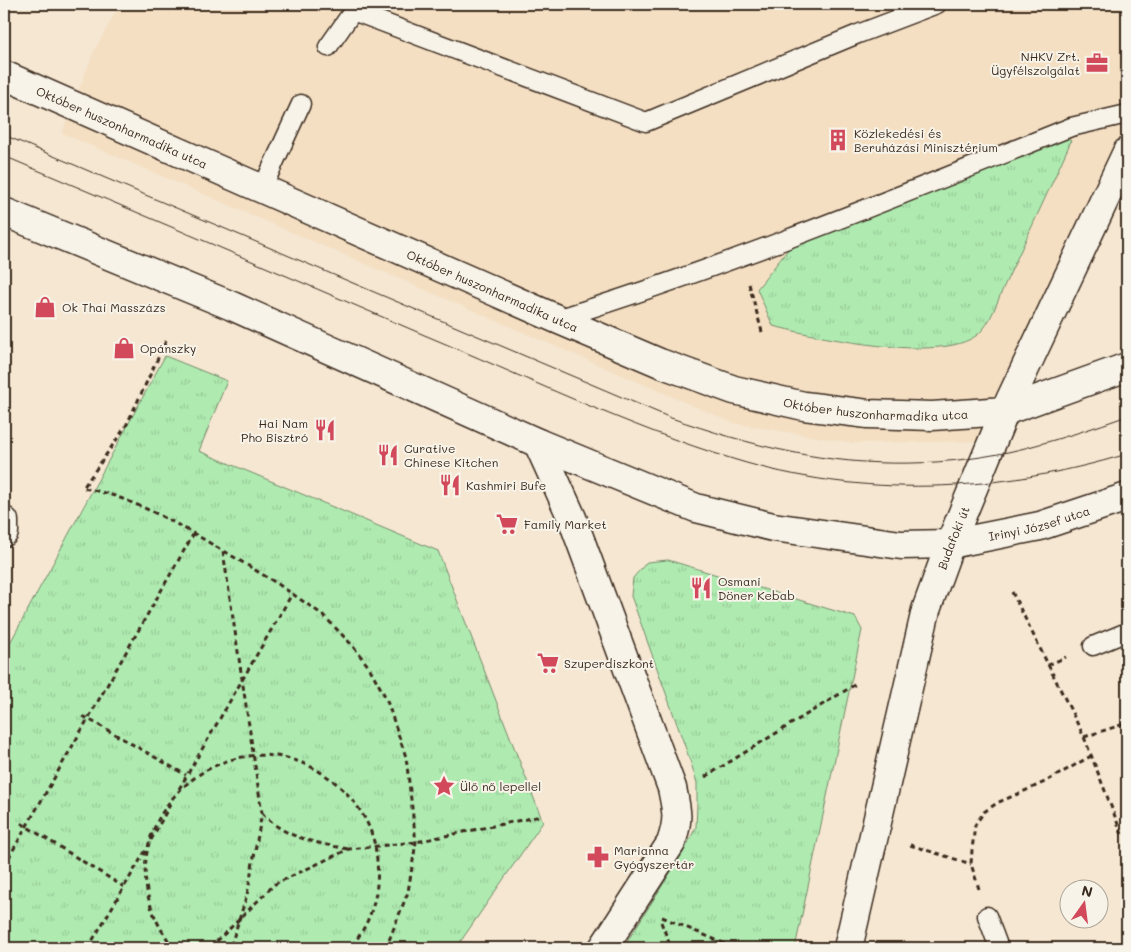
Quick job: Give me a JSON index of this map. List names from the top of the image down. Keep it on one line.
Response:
{"streets":{"main road":["Október huszonharmadika utca","Irinyi József utca","Budafoki út"]},"crossings":[["Október huszonharmadika utca","Budafoki út"],["Irinyi József utca","Budafoki út"]],"places":{"office":["NHKV Zrt. Ügyfélszolgálat"],"building":["Közlekedési és Beruházási Minisztérium"],"shop":["Ok Thai Masszázs","Opánszky"],"restaurant":["Hai Nam Pho Bisztró","Curative Chinese Kitchen","Kashmiri Bufe","Osmani Döner Kebab"],"supermarket":["Family Market","Szuperdiszkont"],"place":["Ülő nő lepellel"],"pharmacy":["Marianna Gyógyszertár"]},"north":"top"}
